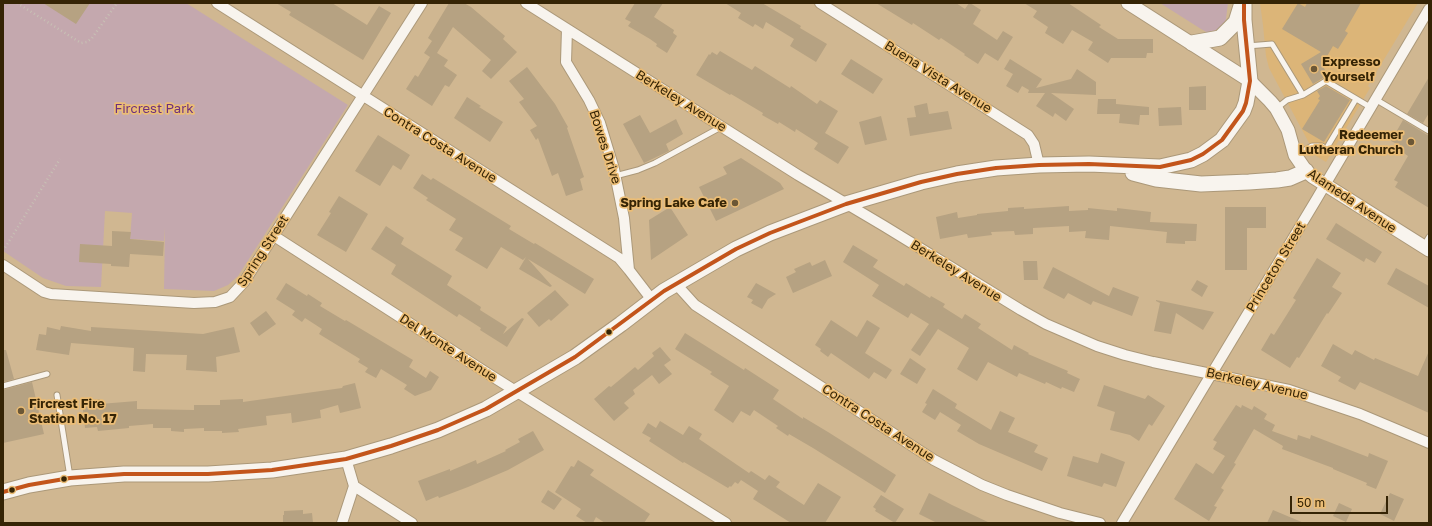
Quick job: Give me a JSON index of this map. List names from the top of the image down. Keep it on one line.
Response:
{"streets":{"street":["Buena Vista Avenue","Berkeley Avenue","Contra Costa Avenue","Bowes Drive","Alameda Avenue","Spring Street","Princeton Street","Del Monte Avenue"]},"crossings":[["Berkeley Avenue","Bowes Drive"],["Berkeley Avenue","Princeton Street"],["Contra Costa Avenue","Bowes Drive"],["Contra Costa Avenue","Spring Street"],["Alameda Avenue","Princeton Street"],["Spring Street","Del Monte Avenue"]],"parks":["Fircrest Park"],"places":["Expresso Yourself","Redeemer Lutheran Church","Spring Lake Cafe","Fircrest Fire Station No. 17"],"scale_bar":"50 m"}
